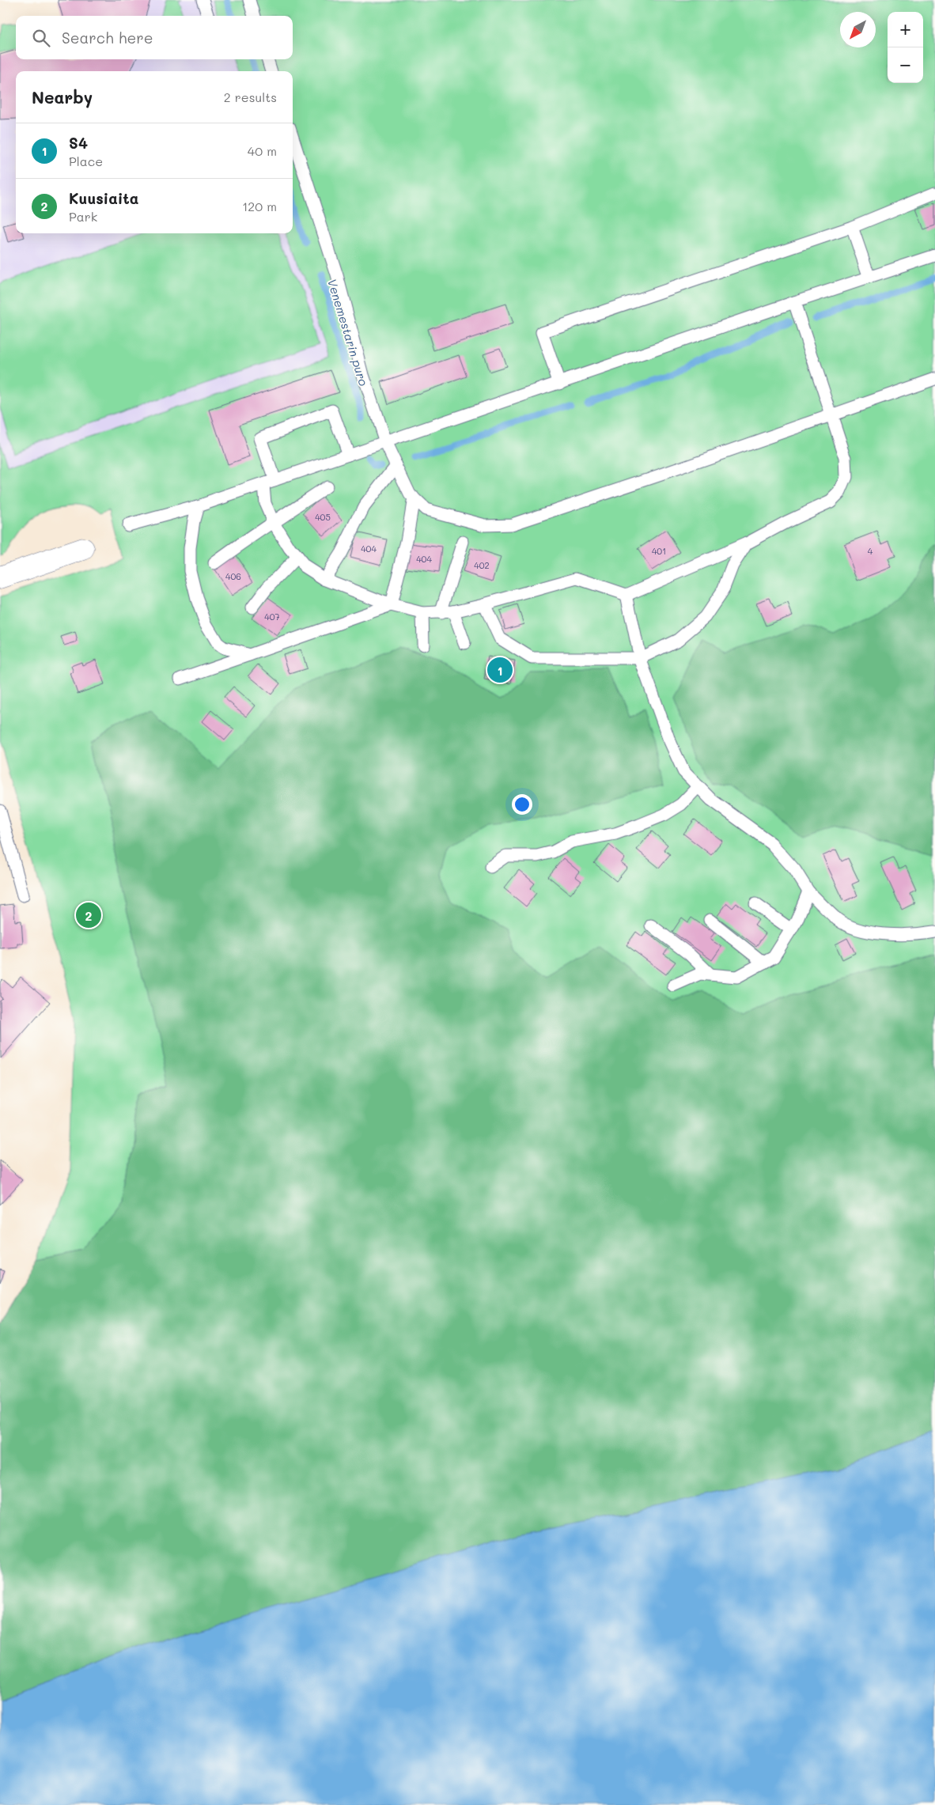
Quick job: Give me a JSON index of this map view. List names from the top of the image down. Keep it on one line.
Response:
{"water":["Venemestarin puro"],"house_numbers":["405","404","401","4","404","402","406","407"],"north":"bottom left","page":{"map_buttons":["+","−"],"search":"Search here","heading":["Nearby","2 results"],"list":[{"mark":"1","name":"S4","note":"Place","value":"40 m"},{"mark":"2","name":"Kuusiaita","note":"Park","value":"120 m"}],"pins":["1","2"]}}
